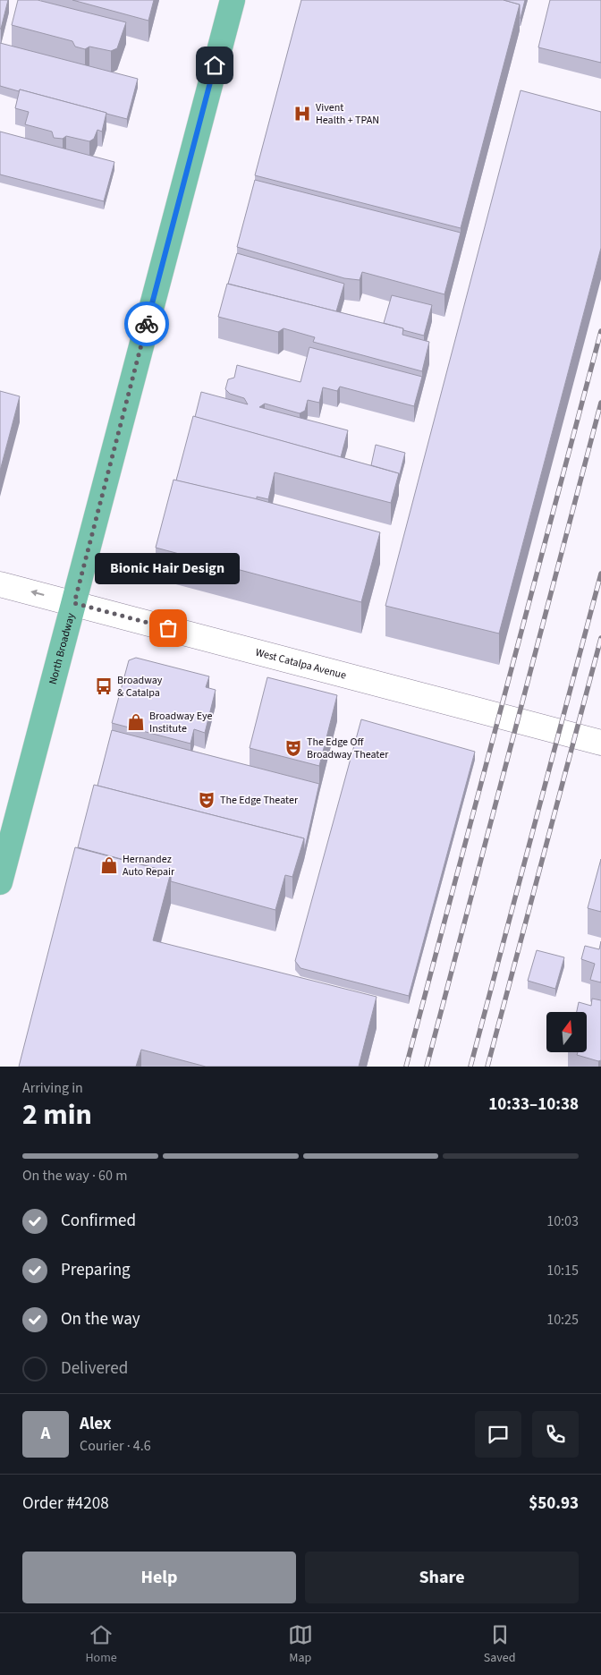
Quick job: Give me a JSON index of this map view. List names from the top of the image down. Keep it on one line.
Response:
{"streets":{"main road":["North Broadway"],"street":["West Catalpa Avenue"]},"crossings":[["North Broadway","West Catalpa Avenue"]],"places":{"hospital":["Vivent Health + TPAN"],"other":["Bionic Hair Design"],"bus stop":["Broadway & Catalpa"],"shop":["Broadway Eye Institute","Hernandez Auto Repair"],"theatre":["The Edge Off Broadway Theater","The Edge Theater"]},"north":"top","page":{"bubble":"Bionic Hair Design","heading":["2 min","Arriving in","10:33–10:38"],"panel":["Alex","Courier · 4.6","Order #4208","$50.93"],"bar":"On the way · 60 m","list":[["Confirmed","10:03"],["Preparing","10:15"],["On the way","10:25"],"Delivered"],"round":"A","buttons":["Help","Share"],"tabs":["Home","Map","Saved"]}}
